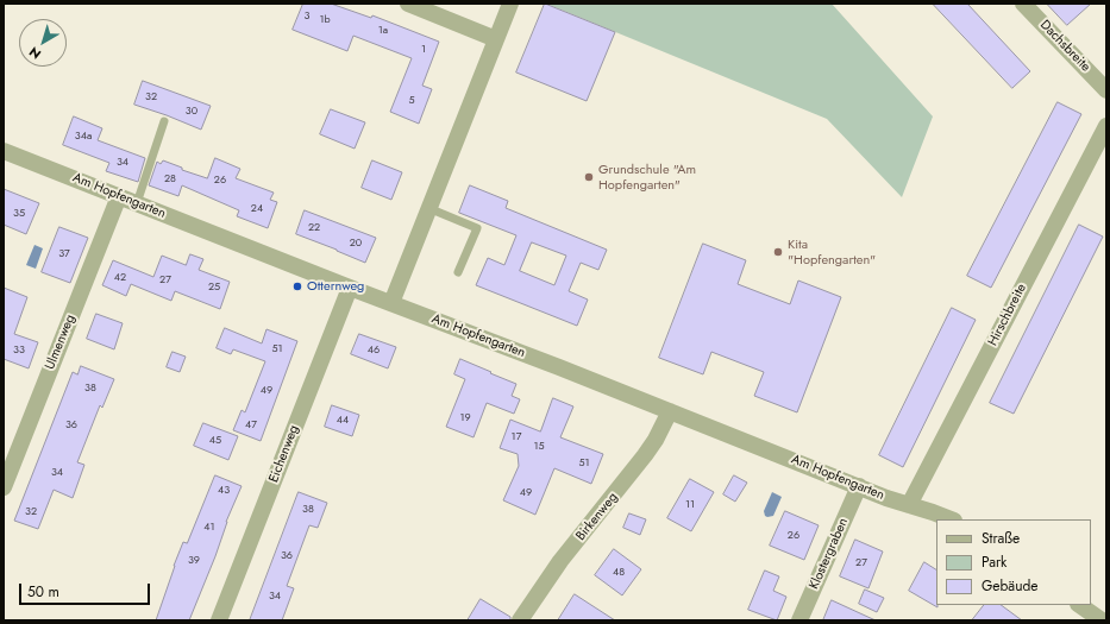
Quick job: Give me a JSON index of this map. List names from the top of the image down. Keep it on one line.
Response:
{"streets":{"street":["Dachsbreite","Am Hopfengarten","Hirschbreite","Ulmenweg","Eichenweg","Birkenweg","Klostergraben"]},"crossings":[["Am Hopfengarten","Hirschbreite"],["Am Hopfengarten","Ulmenweg"],["Am Hopfengarten","Eichenweg"],["Am Hopfengarten","Birkenweg"],["Am Hopfengarten","Klostergraben"]],"places":["Grundschule \"Am Hopfengarten\"","Kita \"Hopfengarten\"","Otternweg"],"house_numbers":["3","1b","1a","1","32","5","30","34a","34","28","26","24","35","22","20","37","42","27","25","51","33","46","38","49","19","44","36","47","17","45","15","51","34","43","49","11","38","32","41","26","36","39","27","48","34"],"legend":["Straße","Park","Gebäude"],"scale_bar":"50 m","north":"bottom left"}
